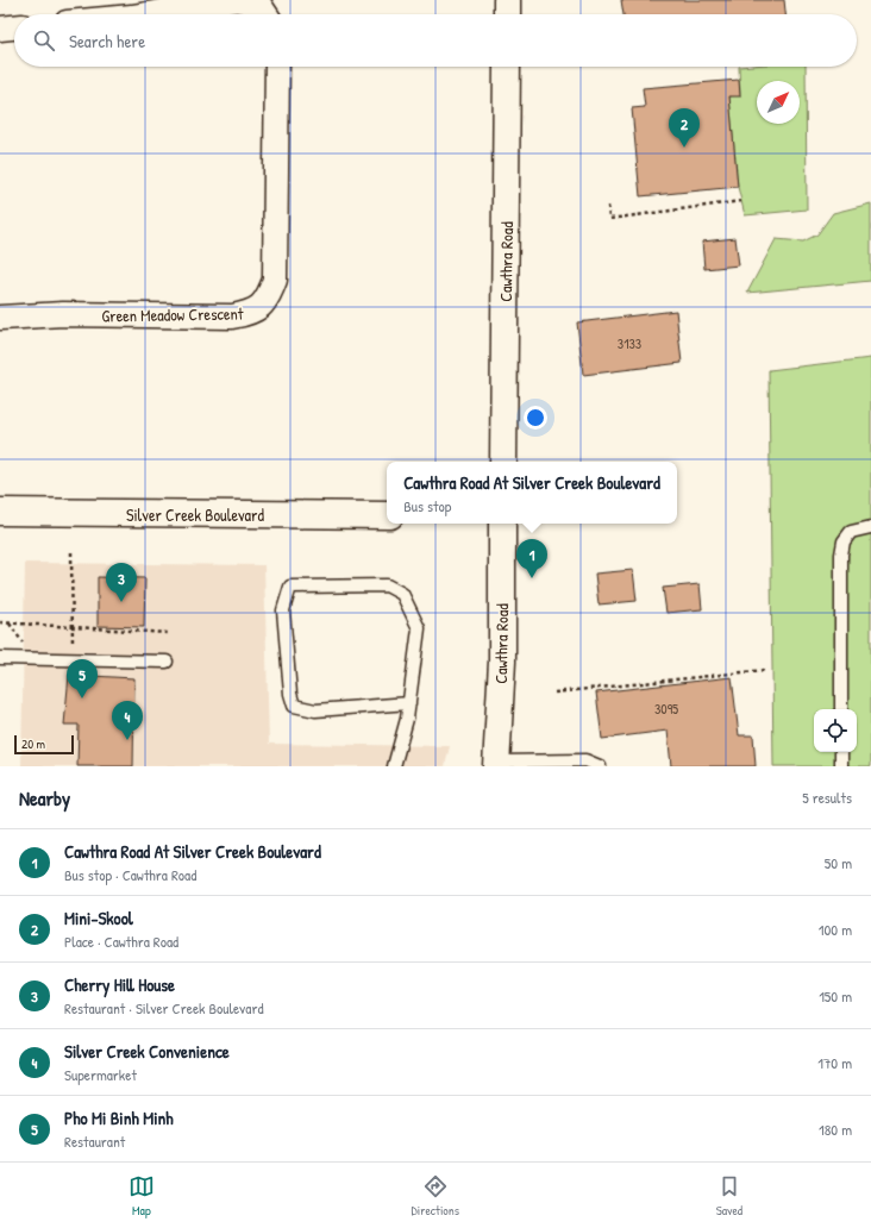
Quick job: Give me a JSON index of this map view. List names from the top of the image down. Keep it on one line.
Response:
{"streets":{"main road":["Cawthra Road","Silver Creek Boulevard"],"street":["Green Meadow Crescent"]},"house_numbers":["3133","3095"],"scale_bar":"20 m","north":"top right","page":{"search":"Search here","pins":["2","1","3","5","4"],"popup":["Cawthra Road At Silver Creek Boulevard","Bus stop"],"scale":"20 m","heading":["Nearby","5 results"],"list":[{"mark":"1","name":"Cawthra Road At Silver Creek Boulevard","note":"Bus stop · Cawthra Road","value":"50 m"},{"mark":"2","name":"Mini-Skool","note":"Place · Cawthra Road","value":"100 m"},{"mark":"3","name":"Cherry Hill House","note":"Restaurant · Silver Creek Boulevard","value":"150 m"},{"mark":"4","name":"Silver Creek Convenience","note":"Supermarket","value":"170 m"},{"mark":"5","name":"Pho Mi Binh Minh","note":"Restaurant","value":"180 m"}],"nav":["Map","Directions","Saved"]}}
